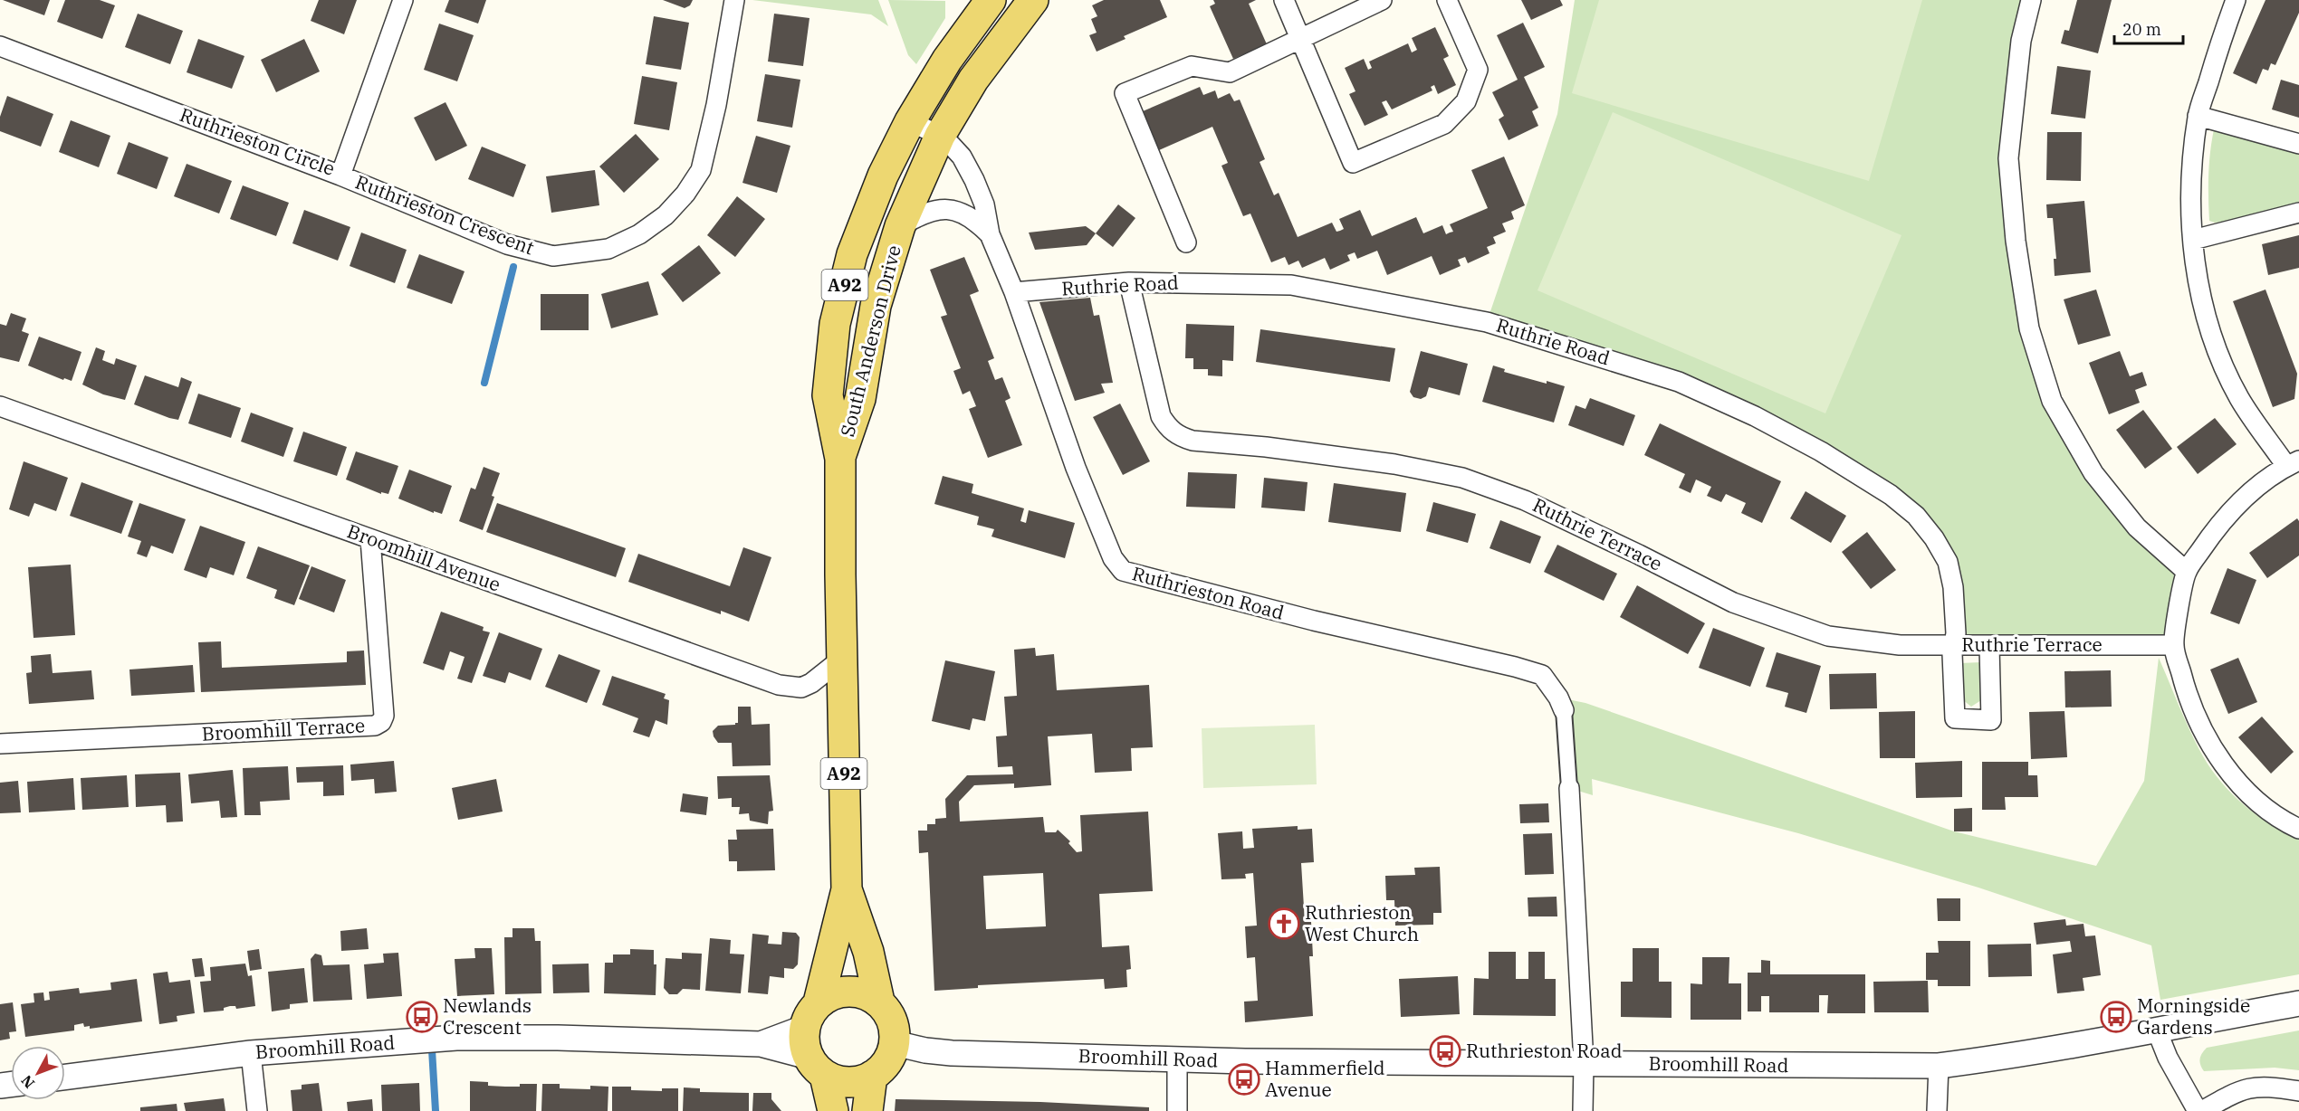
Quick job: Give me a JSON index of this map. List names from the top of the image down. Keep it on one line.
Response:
{"streets":{"main road":["A92","South Anderson Drive"],"street":["Ruthrieston Circle","Ruthrieston Crescent","Ruthrie Road","Ruthrie Terrace","Broomhill Avenue","Ruthrieston Road","Broomhill Terrace","Broomhill Road"]},"crossings":[["Ruthrieston Circle","Ruthrieston Crescent"],["A92","South Anderson Drive"],["A92","Broomhill Road"],["Ruthrie Road","Ruthrie Terrace"],["Ruthrie Road","Ruthrieston Road"],["South Anderson Drive","Broomhill Avenue"],["South Anderson Drive","Ruthrieston Road"],["Broomhill Avenue","Broomhill Terrace"]],"places":{"church":["Ruthrieston West Church"],"bus stop":["Newlands Crescent","Morningside Gardens","Ruthrieston Road","Hammerfield Avenue"]},"scale_bar":"20 m","north":"bottom left"}
